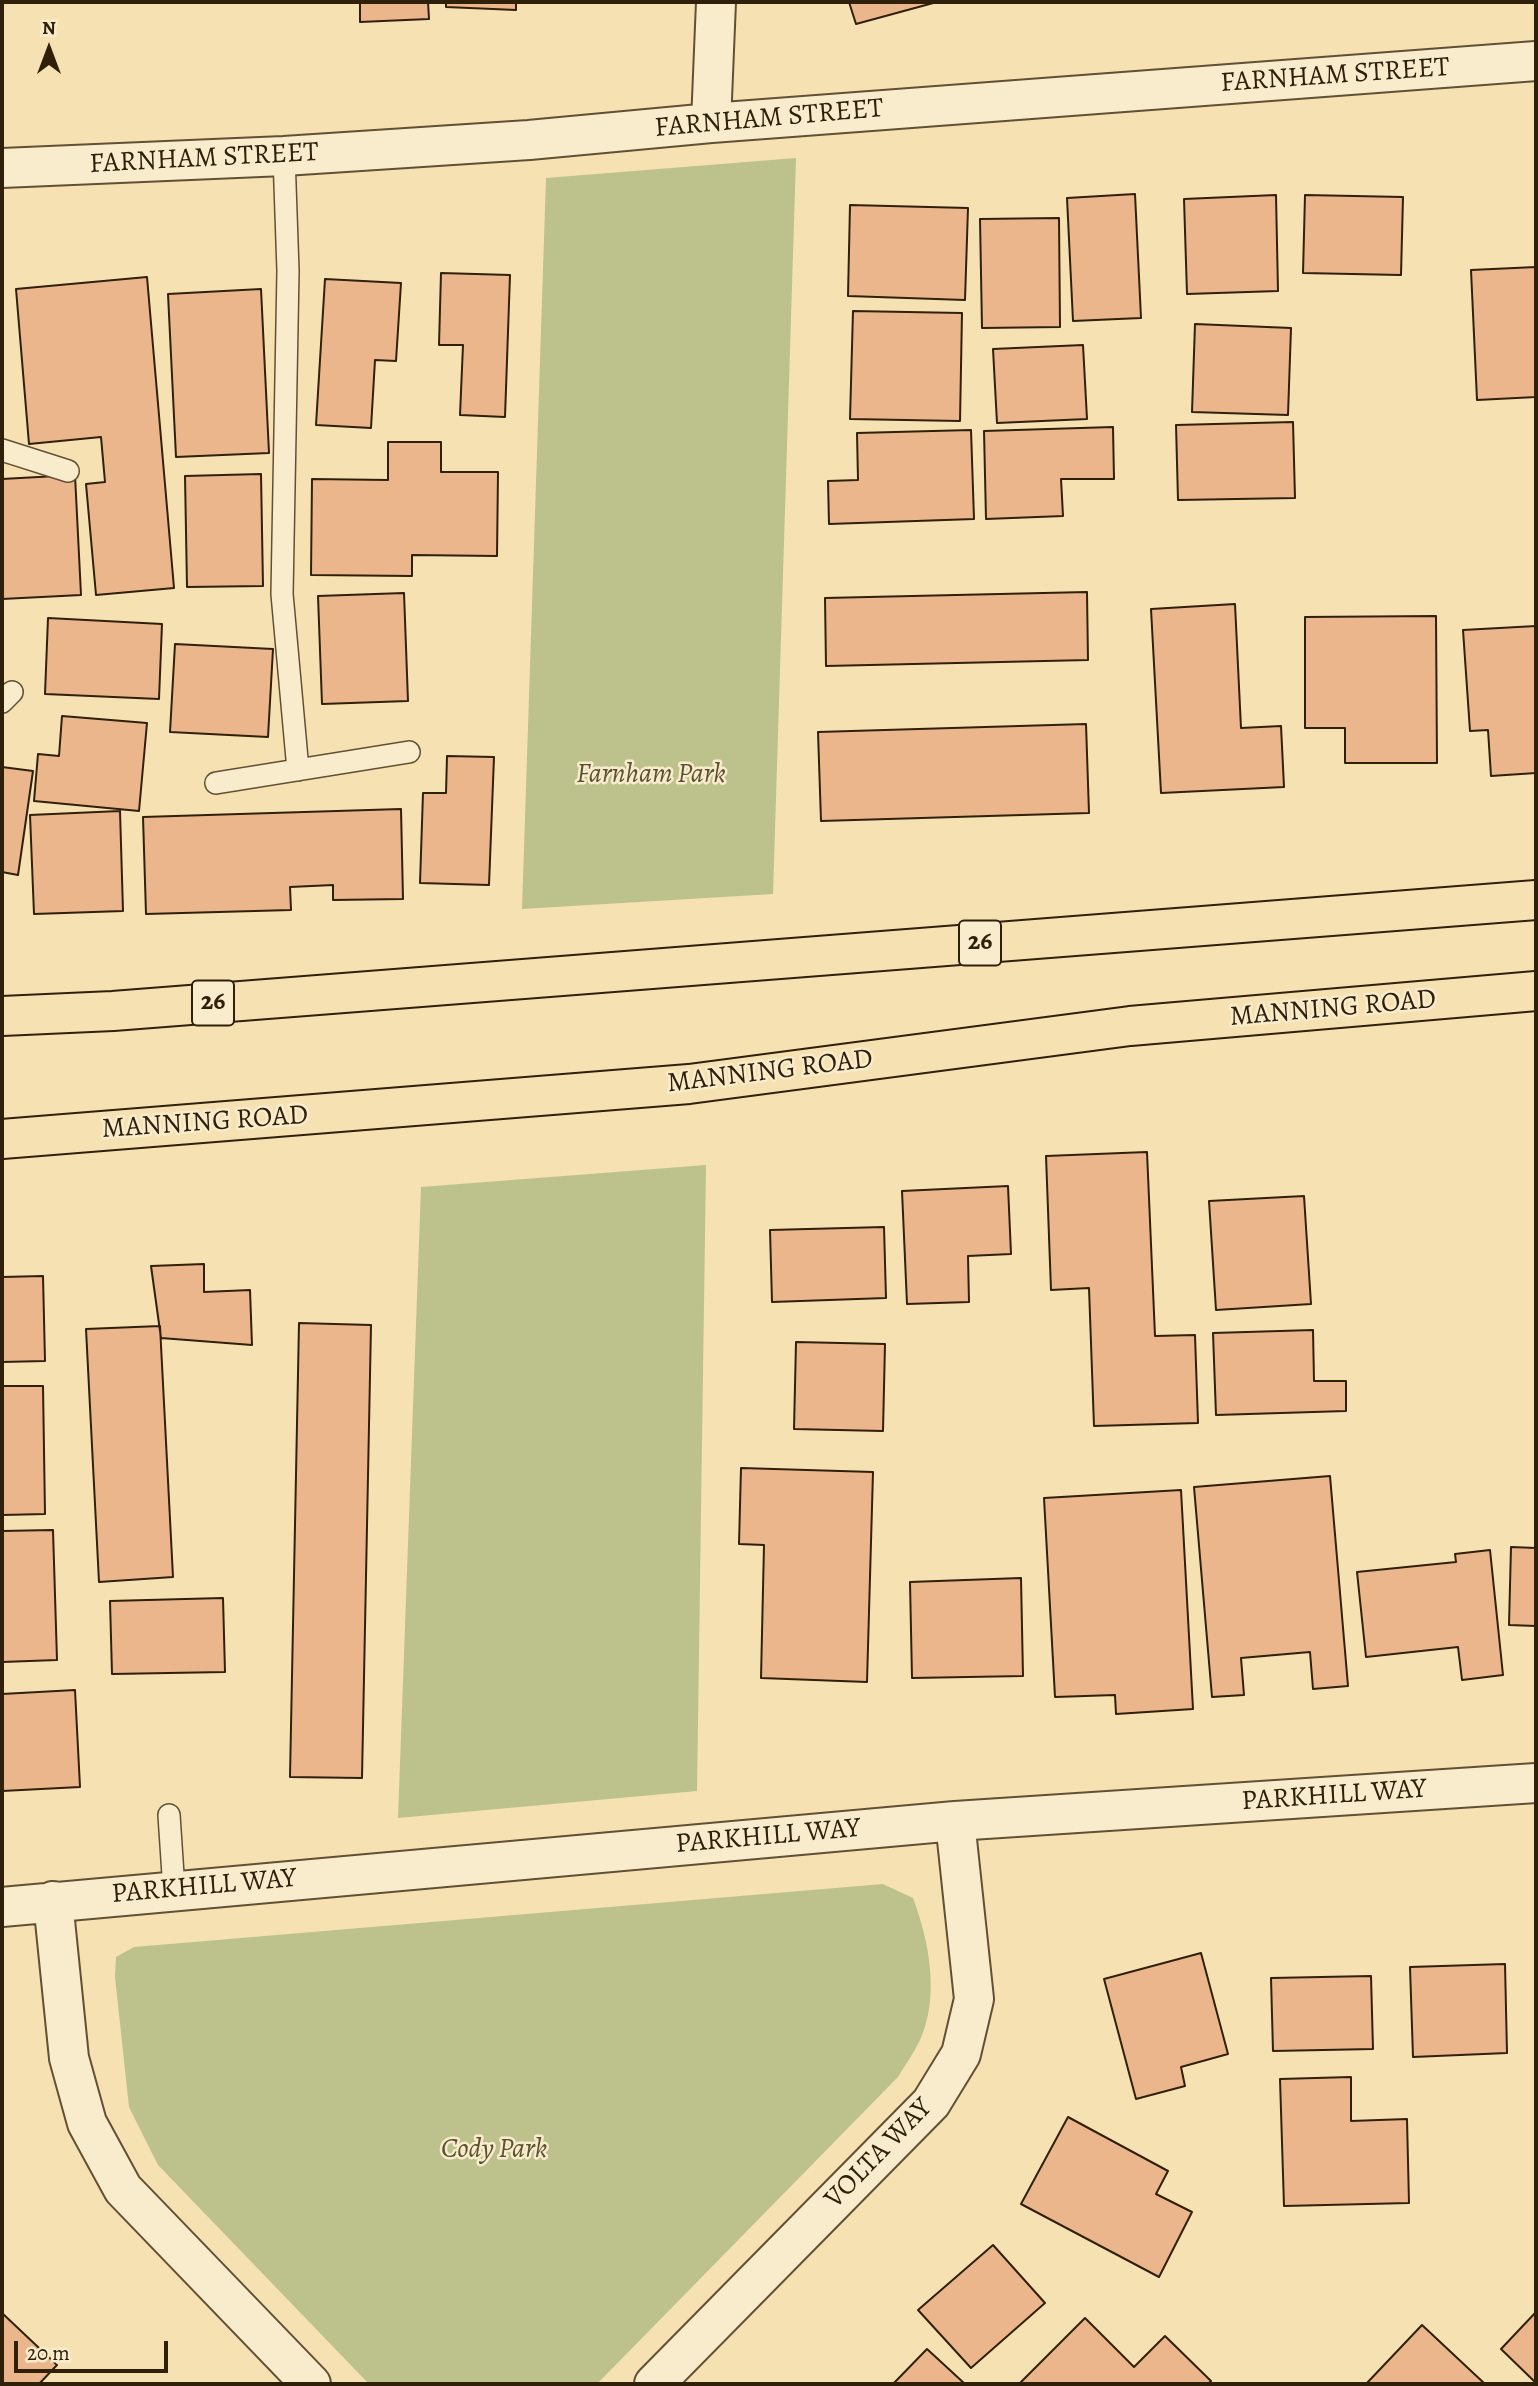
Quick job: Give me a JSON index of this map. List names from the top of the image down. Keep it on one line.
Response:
{"streets":{"main road":["26","MANNING ROAD"],"street":["FARNHAM STREET","PARKHILL WAY","VOLTA WAY"]},"crossings":[["PARKHILL WAY","VOLTA WAY"]],"parks":["Farnham Park","Cody Park"],"scale_bar":"20 m","north":"top"}
